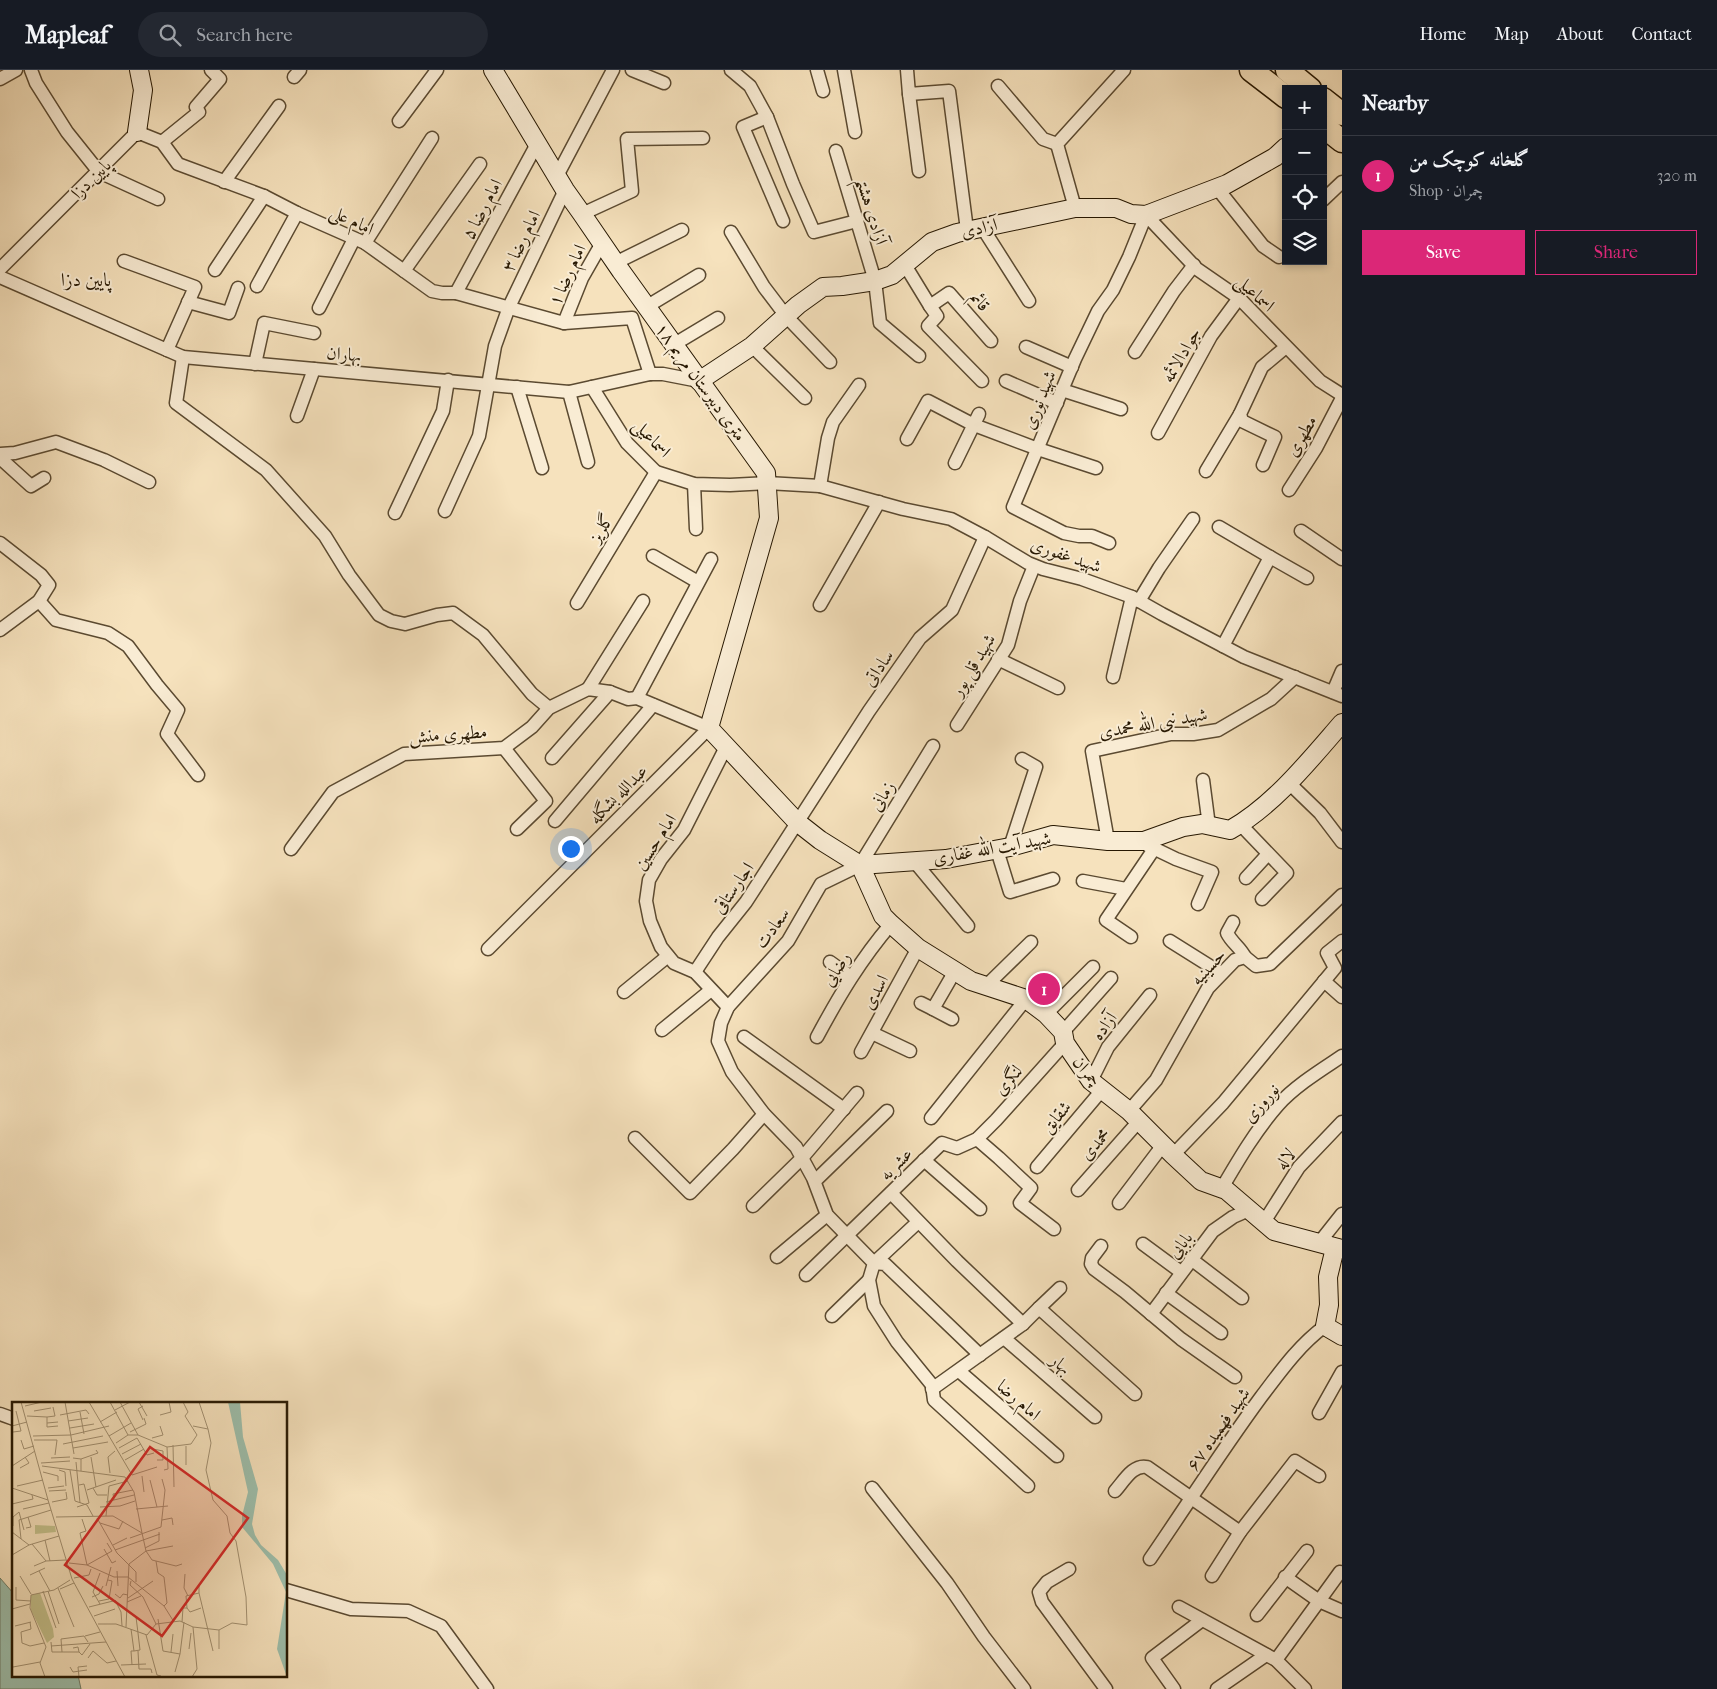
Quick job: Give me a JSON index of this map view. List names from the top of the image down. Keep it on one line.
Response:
{"streets":{"street":["پایین دزا","امام رضا ۵","آزادی هشتم","امام علی","آزادی","امام رضا ۳","امام رضا ۱","اسماعیلی","قائم","بهاران","جوادالائمه","۱۸ متری دبیرستان مریم","شهید نوری","مطهری","گلریز","شهید غفوری","شهید قلی پور","ساداتی","شهید نبی الله محمدی","مطهری منش","عبدالله بشگله","زمانی","امام حسین","شهید آیت الله غفاری","اجارستاقی","سعادت","حسینیه","رضایی","اسدی","آزاده","چمران","لنگری","نوروزی","شقایق","محمدی","لاله","عشریه","بابایی","بهار","امام رضا","شهید فهمیده ۶۷"]},"crossings":[["امام رضا ۵","امام علی"],["امام رضا ۵","۱۸ متری دبیرستان مریم"],["آزادی هشتم","آزادی"],["امام علی","امام رضا ۳"],["امام علی","امام رضا ۱"],["امام علی","بهاران"],["آزادی","اسماعیلی"],["آزادی","بهاران"],["آزادی","۱۸ متری دبیرستان مریم"],["آزادی","شهید نوری"],["امام رضا ۳","بهاران"],["امام رضا ۳","۱۸ متری دبیرستان مریم"],["امام رضا ۱","۱۸ متری دبیرستان مریم"],["اسماعیلی","بهاران"],["اسماعیلی","جوادالائمه"],["اسماعیلی","۱۸ متری دبیرستان مریم"],["اسماعیلی","شهید نوری"],["اسماعیلی","مطهری"],["اسماعیلی","گلریز"],["اسماعیلی","شهید غفوری"],["بهاران","۱۸ متری دبیرستان مریم"],["۱۸ متری دبیرستان مریم","شهید غفوری"],["۱۸ متری دبیرستان مریم","عبدالله بشگله"],["شهید غفوری","شهید قلی پور"],["شهید غفوری","ساداتی"],["شهید غفوری","شهید نبی الله محمدی"],["ساداتی","اجارستاقی"],["شهید نبی الله محمدی","شهید آیت الله غفاری"],["زمانی","شهید آیت الله غفاری"],["زمانی","سعادت"],["زمانی","چمران"],["امام حسین","اجارستاقی"],["شهید آیت الله غفاری","سعادت"],["شهید آیت الله غفاری","چمران"],["سعادت","چمران"],["حسینیه","چمران"],["حسینیه","محمدی"],["رضایی","چمران"],["اسدی","چمران"],["آزاده","چمران"],["آزاده","شقایق"],["چمران","لنگری"],["چمران","نوروزی"],["چمران","شقایق"],["چمران","محمدی"],["چمران","لاله"],["چمران","بابایی"],["لنگری","عشریه"]],"districts":["پایین دزا"],"page":{"header":"Mapleaf","search":"Search here","nav":["Home","Map","About","Contact"],"heading":"Nearby","map_buttons":["+","−"],"list":[{"mark":"1","name":"گلخانه کوچک من","note":"Shop · چمران","value":"320 m"}],"buttons":["Save","Share"],"pins":"1"}}
